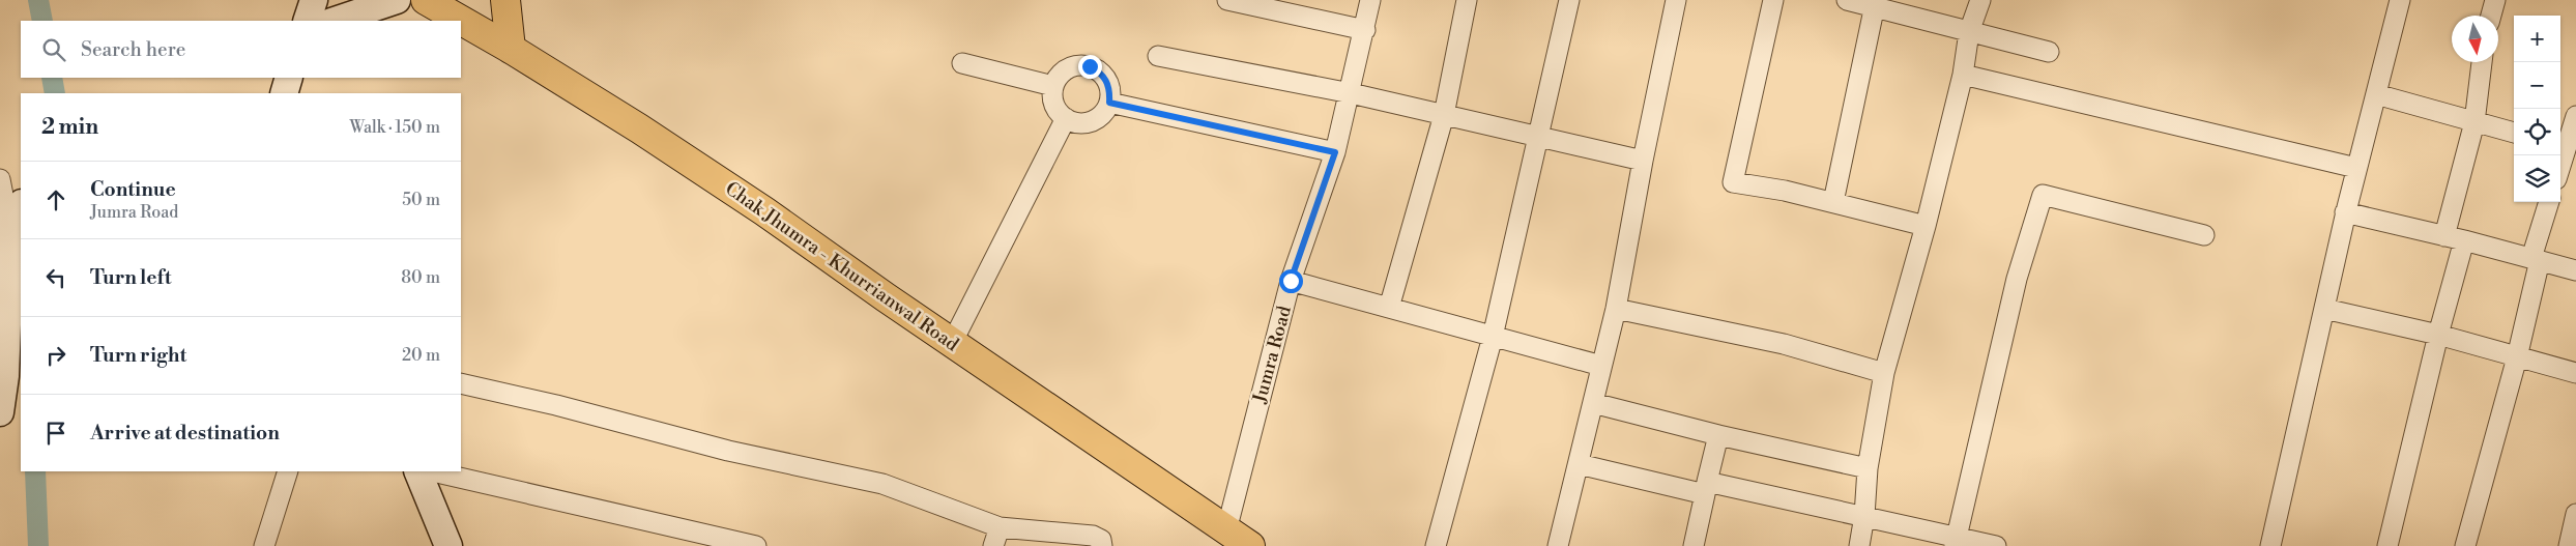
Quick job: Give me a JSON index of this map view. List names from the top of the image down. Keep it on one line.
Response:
{"streets":{"main road":["Chak Jhumra - Khurrianwal Road"],"street":["Jumra Road"]},"crossings":[["Chak Jhumra - Khurrianwal Road","Jumra Road"]],"north":"bottom","page":{"map_buttons":["+","−"],"search":"Search here","heading":["2 min","Walk · 150 m"],"list":[["Continue","Jumra Road","50 m"],["Turn left","80 m"],["Turn right","20 m"],"Arrive at destination"]}}
